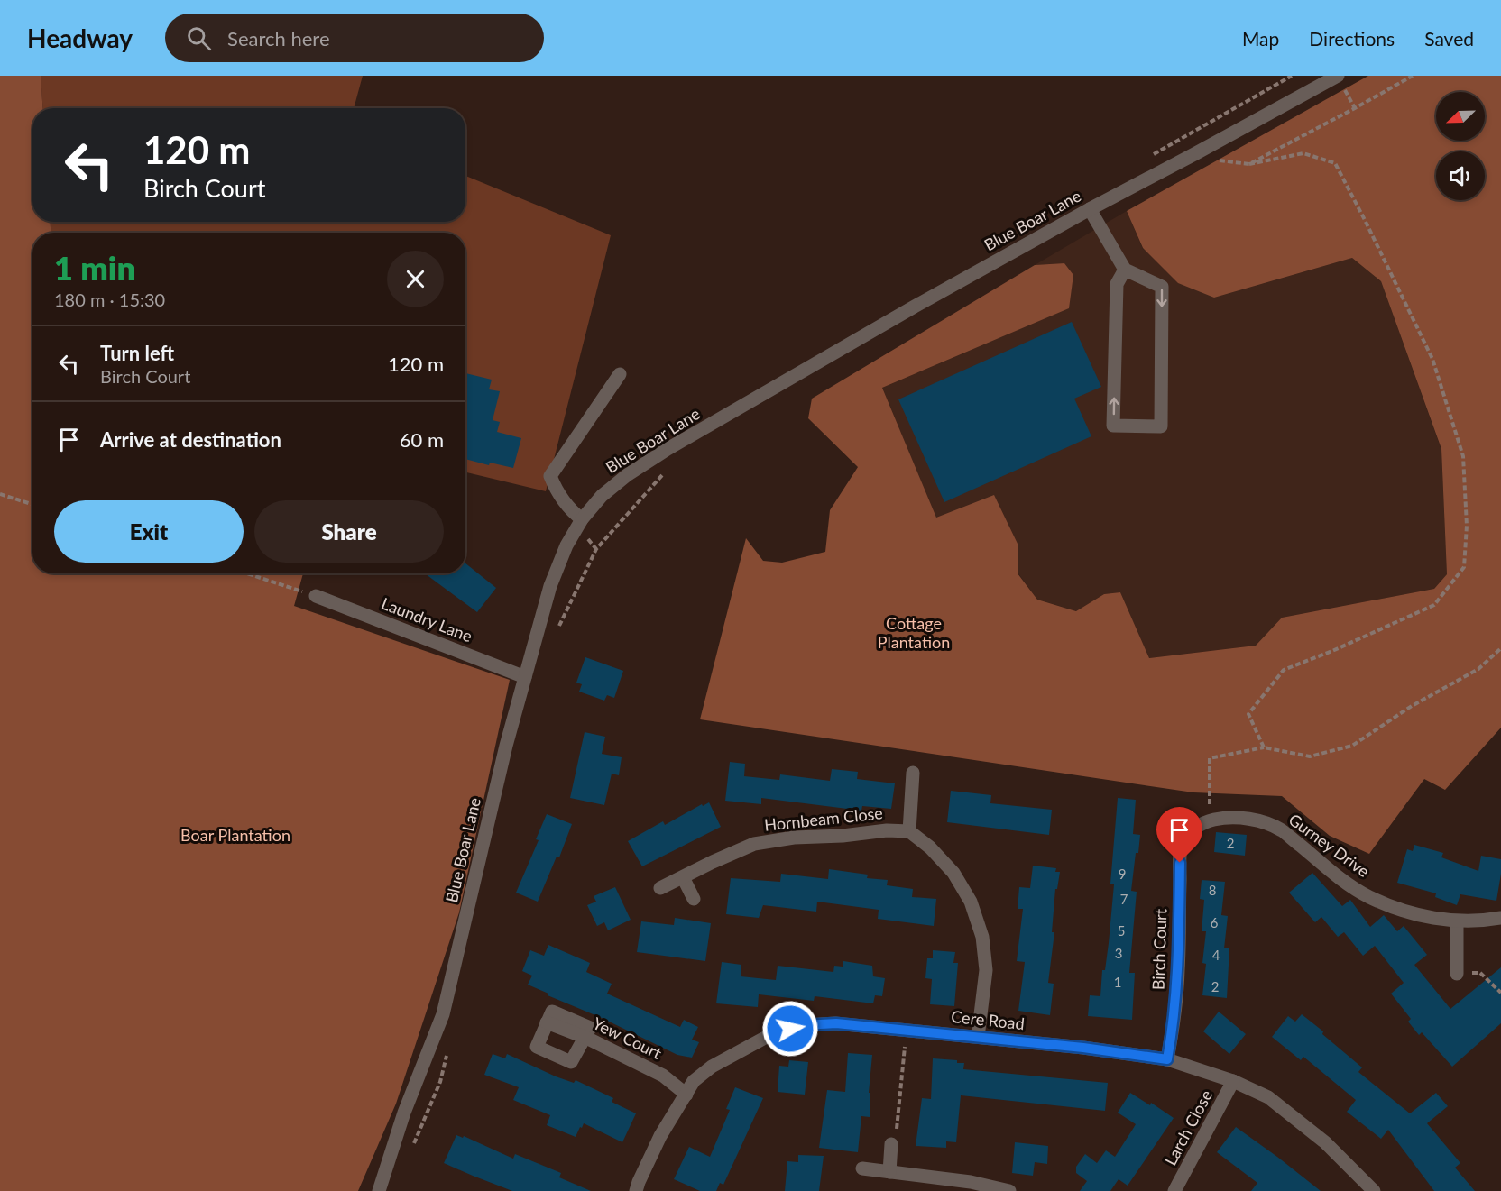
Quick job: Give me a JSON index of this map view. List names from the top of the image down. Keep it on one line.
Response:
{"streets":{"street":["Blue Boar Lane","Laundry Lane","Hornbeam Close","Gurney Drive","Birch Court","Cere Road","Yew Court","Larch Close"]},"crossings":[["Blue Boar Lane","Laundry Lane"],["Gurney Drive","Birch Court"],["Birch Court","Cere Road"],["Cere Road","Yew Court"],["Cere Road","Larch Close"]],"parks":["Cottage Plantation","Boar Plantation"],"house_numbers":["2","9","8","7","6","5","3","4","1","2"],"north":"bottom left","page":{"header":"Headway","search":"Search here","nav":["Map","Directions","Saved"],"turn":["120 m","Birch Court"],"heading":["1 min","180 m · 15:30"],"list":[{"name":"Turn left","note":"Birch Court","value":"120 m"},{"name":"Arrive at destination","value":"60 m"}],"buttons":["Exit","Share"]}}
